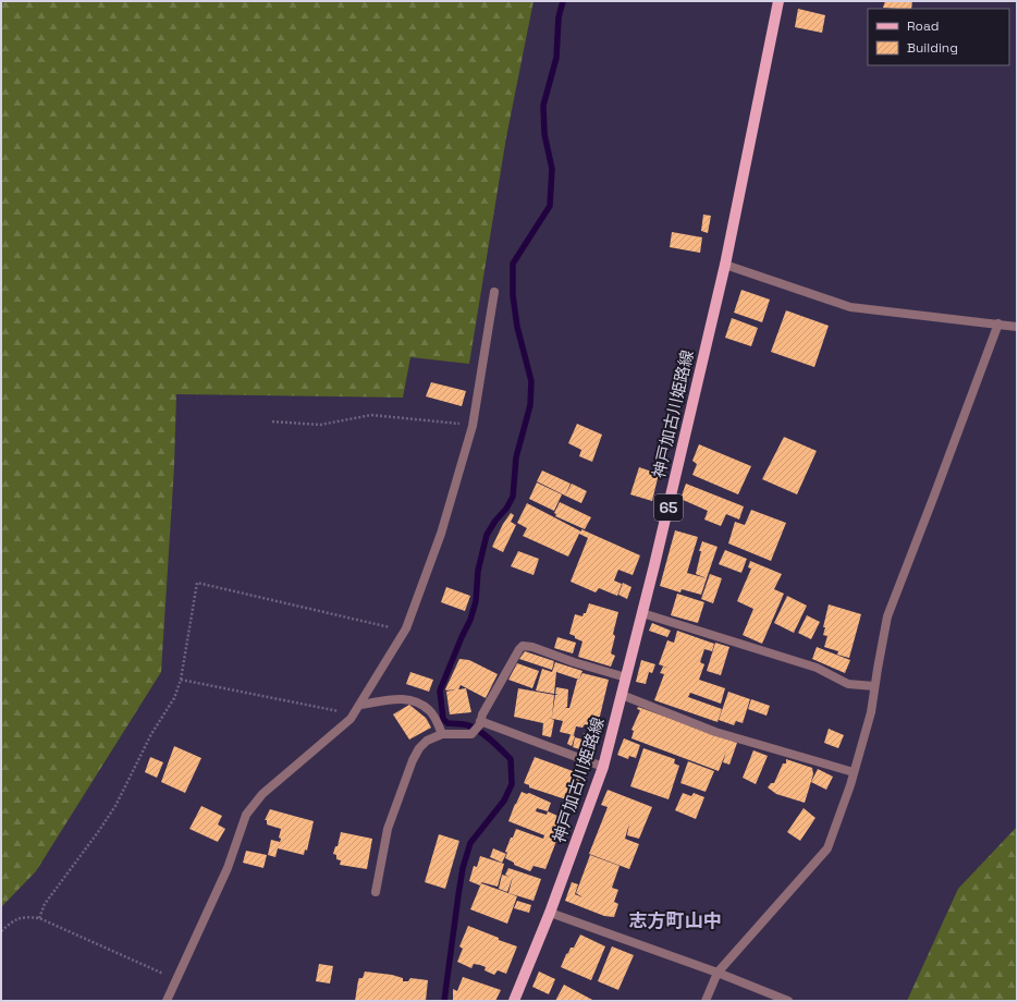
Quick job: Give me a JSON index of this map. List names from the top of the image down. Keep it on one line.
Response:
{"streets":{"main road":["神戸加古川姫路線","65"]},"districts":["志方町山中"],"legend":["Road","Building"]}
